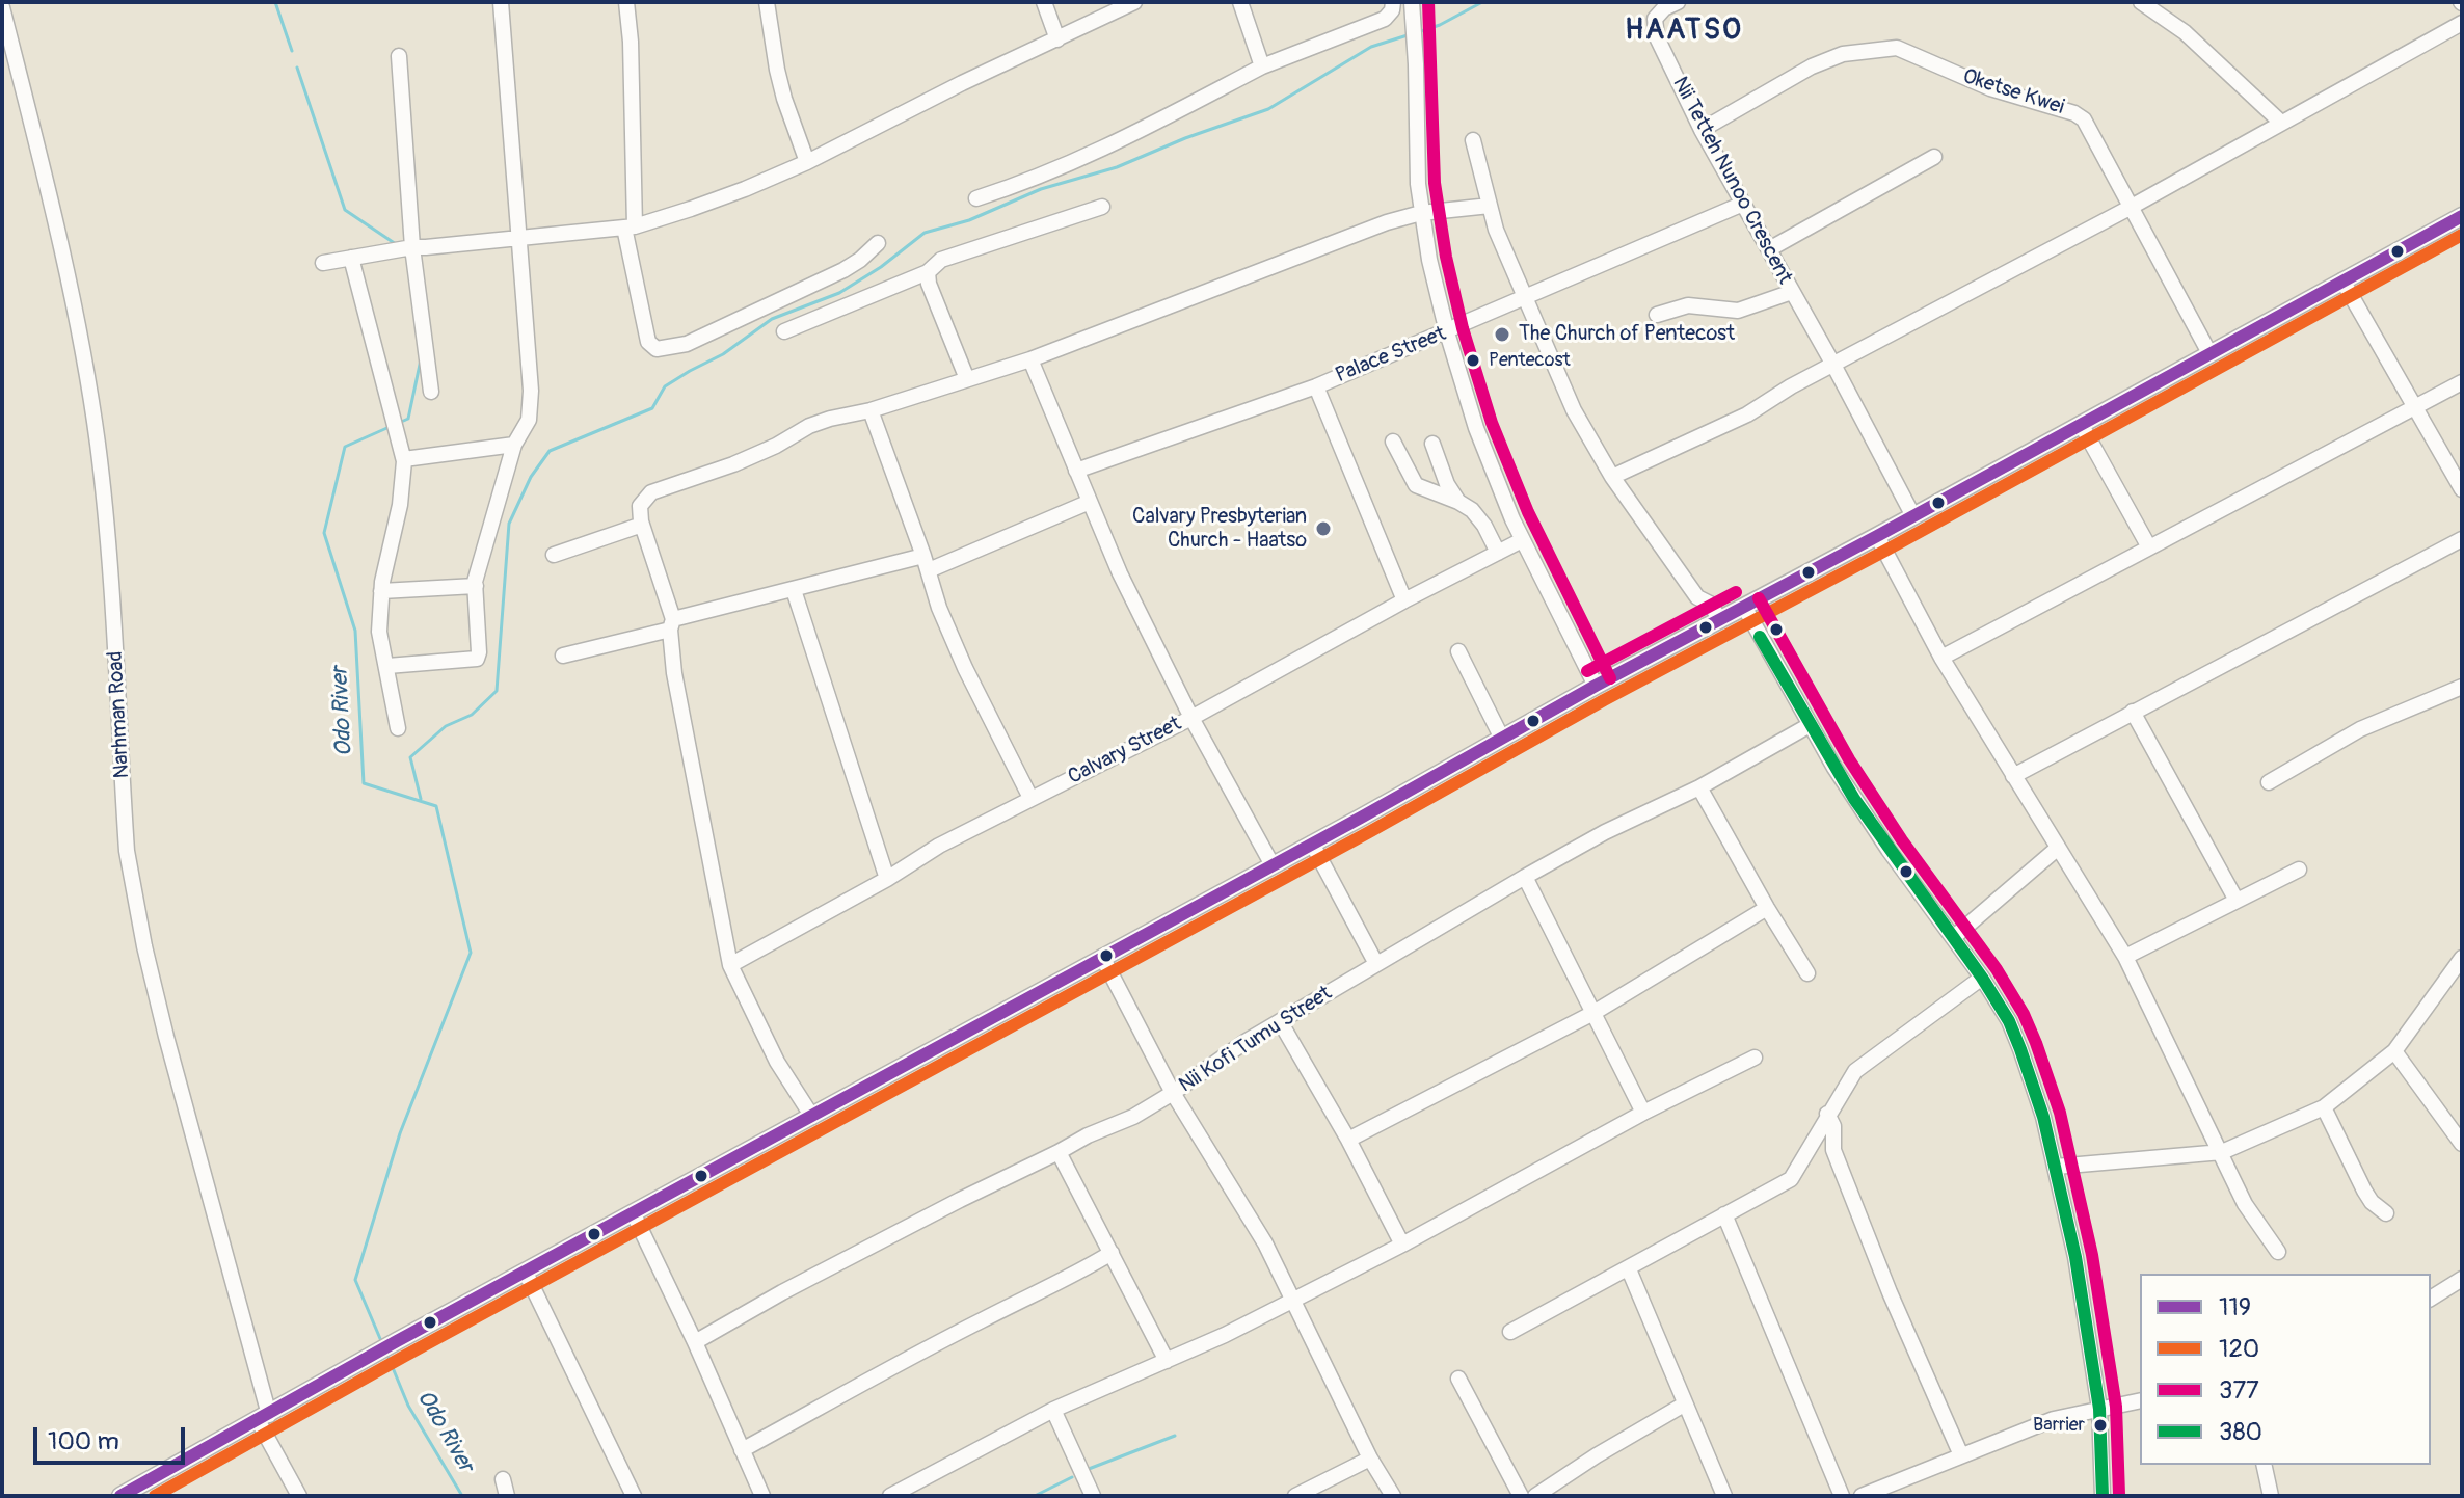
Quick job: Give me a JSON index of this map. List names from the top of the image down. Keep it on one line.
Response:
{"streets":{"street":["Oketse Kwei","Nii Tetteh Nunoo Crescent","Palace Street","Narhman Road","Calvary Street","Nii Kofi Tumu Street"]},"crossings":[["Oketse Kwei","Nii Tetteh Nunoo Crescent"],["Nii Tetteh Nunoo Crescent","Palace Street"]],"districts":["HAATSO"],"water":["Odo River"],"places":["The Church of Pentecost","Pentecost","Calvary Presbyterian Church - Haatso","Barrier"],"lines":["transit line 377","transit line 119","transit line 120","transit line 380"],"legend":["119","120","377","380"],"scale_bar":"100 m"}
